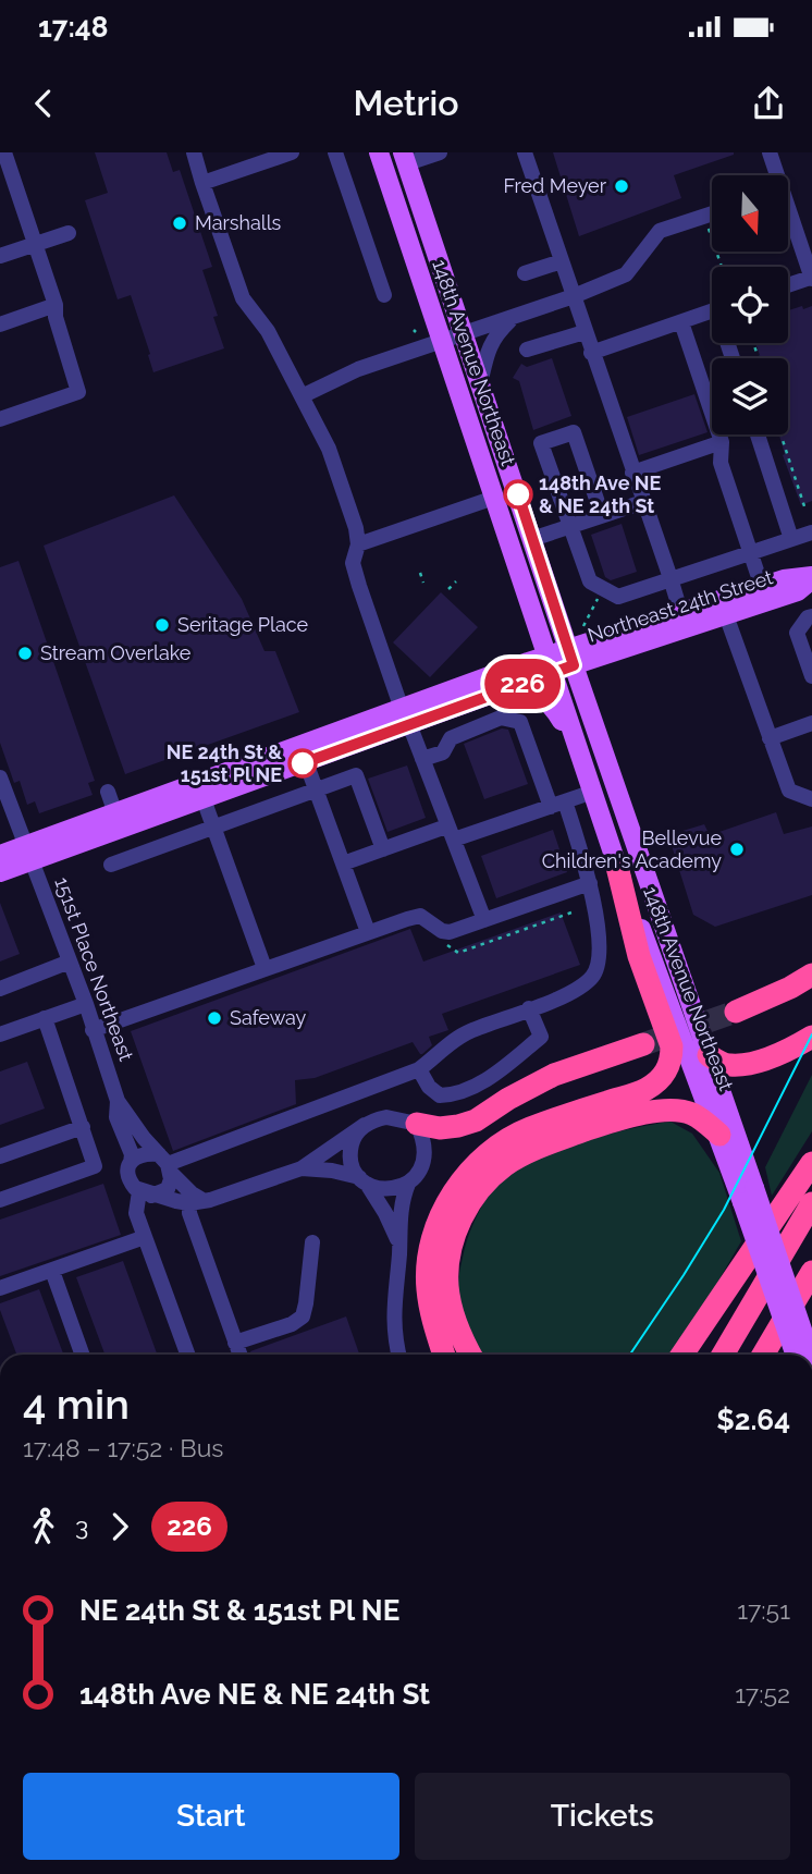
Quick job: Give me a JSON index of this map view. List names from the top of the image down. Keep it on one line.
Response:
{"streets":{"main road":["148th Avenue Northeast","Northeast 24th Street"],"street":["151st Place Northeast"]},"crossings":[["148th Avenue Northeast","Northeast 24th Street"],["Northeast 24th Street","151st Place Northeast"]],"places":["Fred Meyer","Marshalls","148th Ave NE & NE 24th St","Seritage Place","Stream Overlake","NE 24th St & 151st Pl NE","Bellevue Children's Academy","Safeway"],"lines":["bus line 226"],"north":"bottom","page":{"status":"17:48","header":"Metrio","on_map":"226","heading":["4 min","17:48 – 17:52 · Bus","$2.64"],"legs":["3","226"],"list":[{"name":"NE 24th St & 151st Pl NE","value":"17:51"},{"name":"148th Ave NE & NE 24th St","value":"17:52"}],"buttons":["Start","Tickets"]}}
